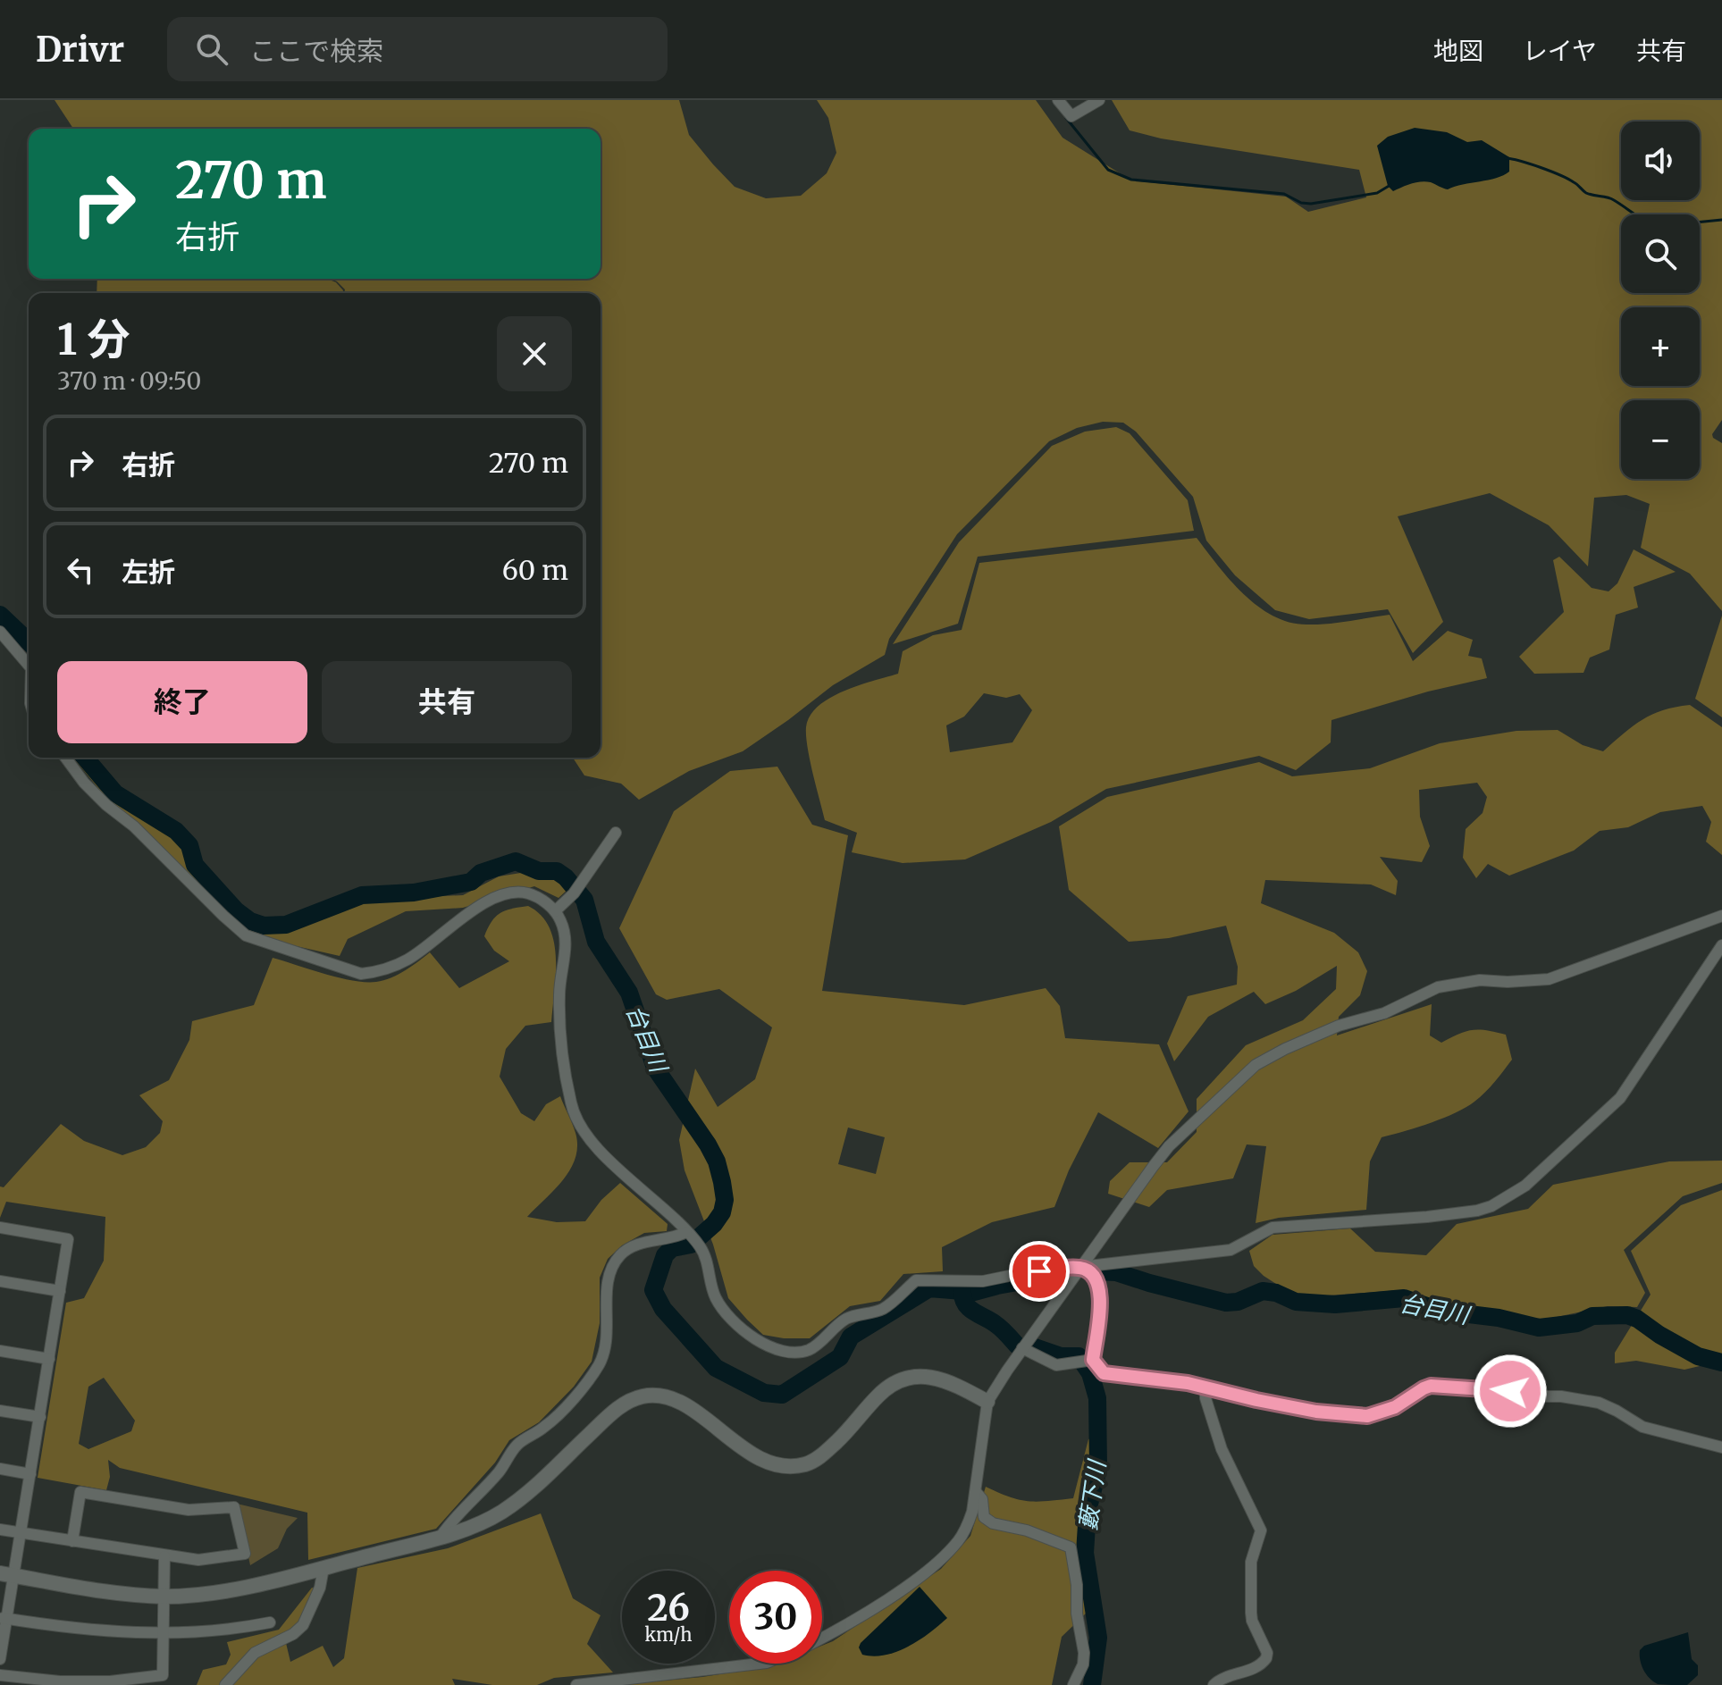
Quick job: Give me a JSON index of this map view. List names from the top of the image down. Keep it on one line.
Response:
{"water":["台目川","藪下川"],"page":{"header":"Drivr","search":"ここで検索","nav":["地図","レイヤ","共有"],"map_buttons":["+","−"],"turn":["270 m","右折"],"heading":["1 分","370 m · 09:50"],"list":[{"name":"右折","value":"270 m"},{"name":"左折","value":"60 m"}],"buttons":["終了","共有"],"speed":"26 km/h","limit":"30"}}
